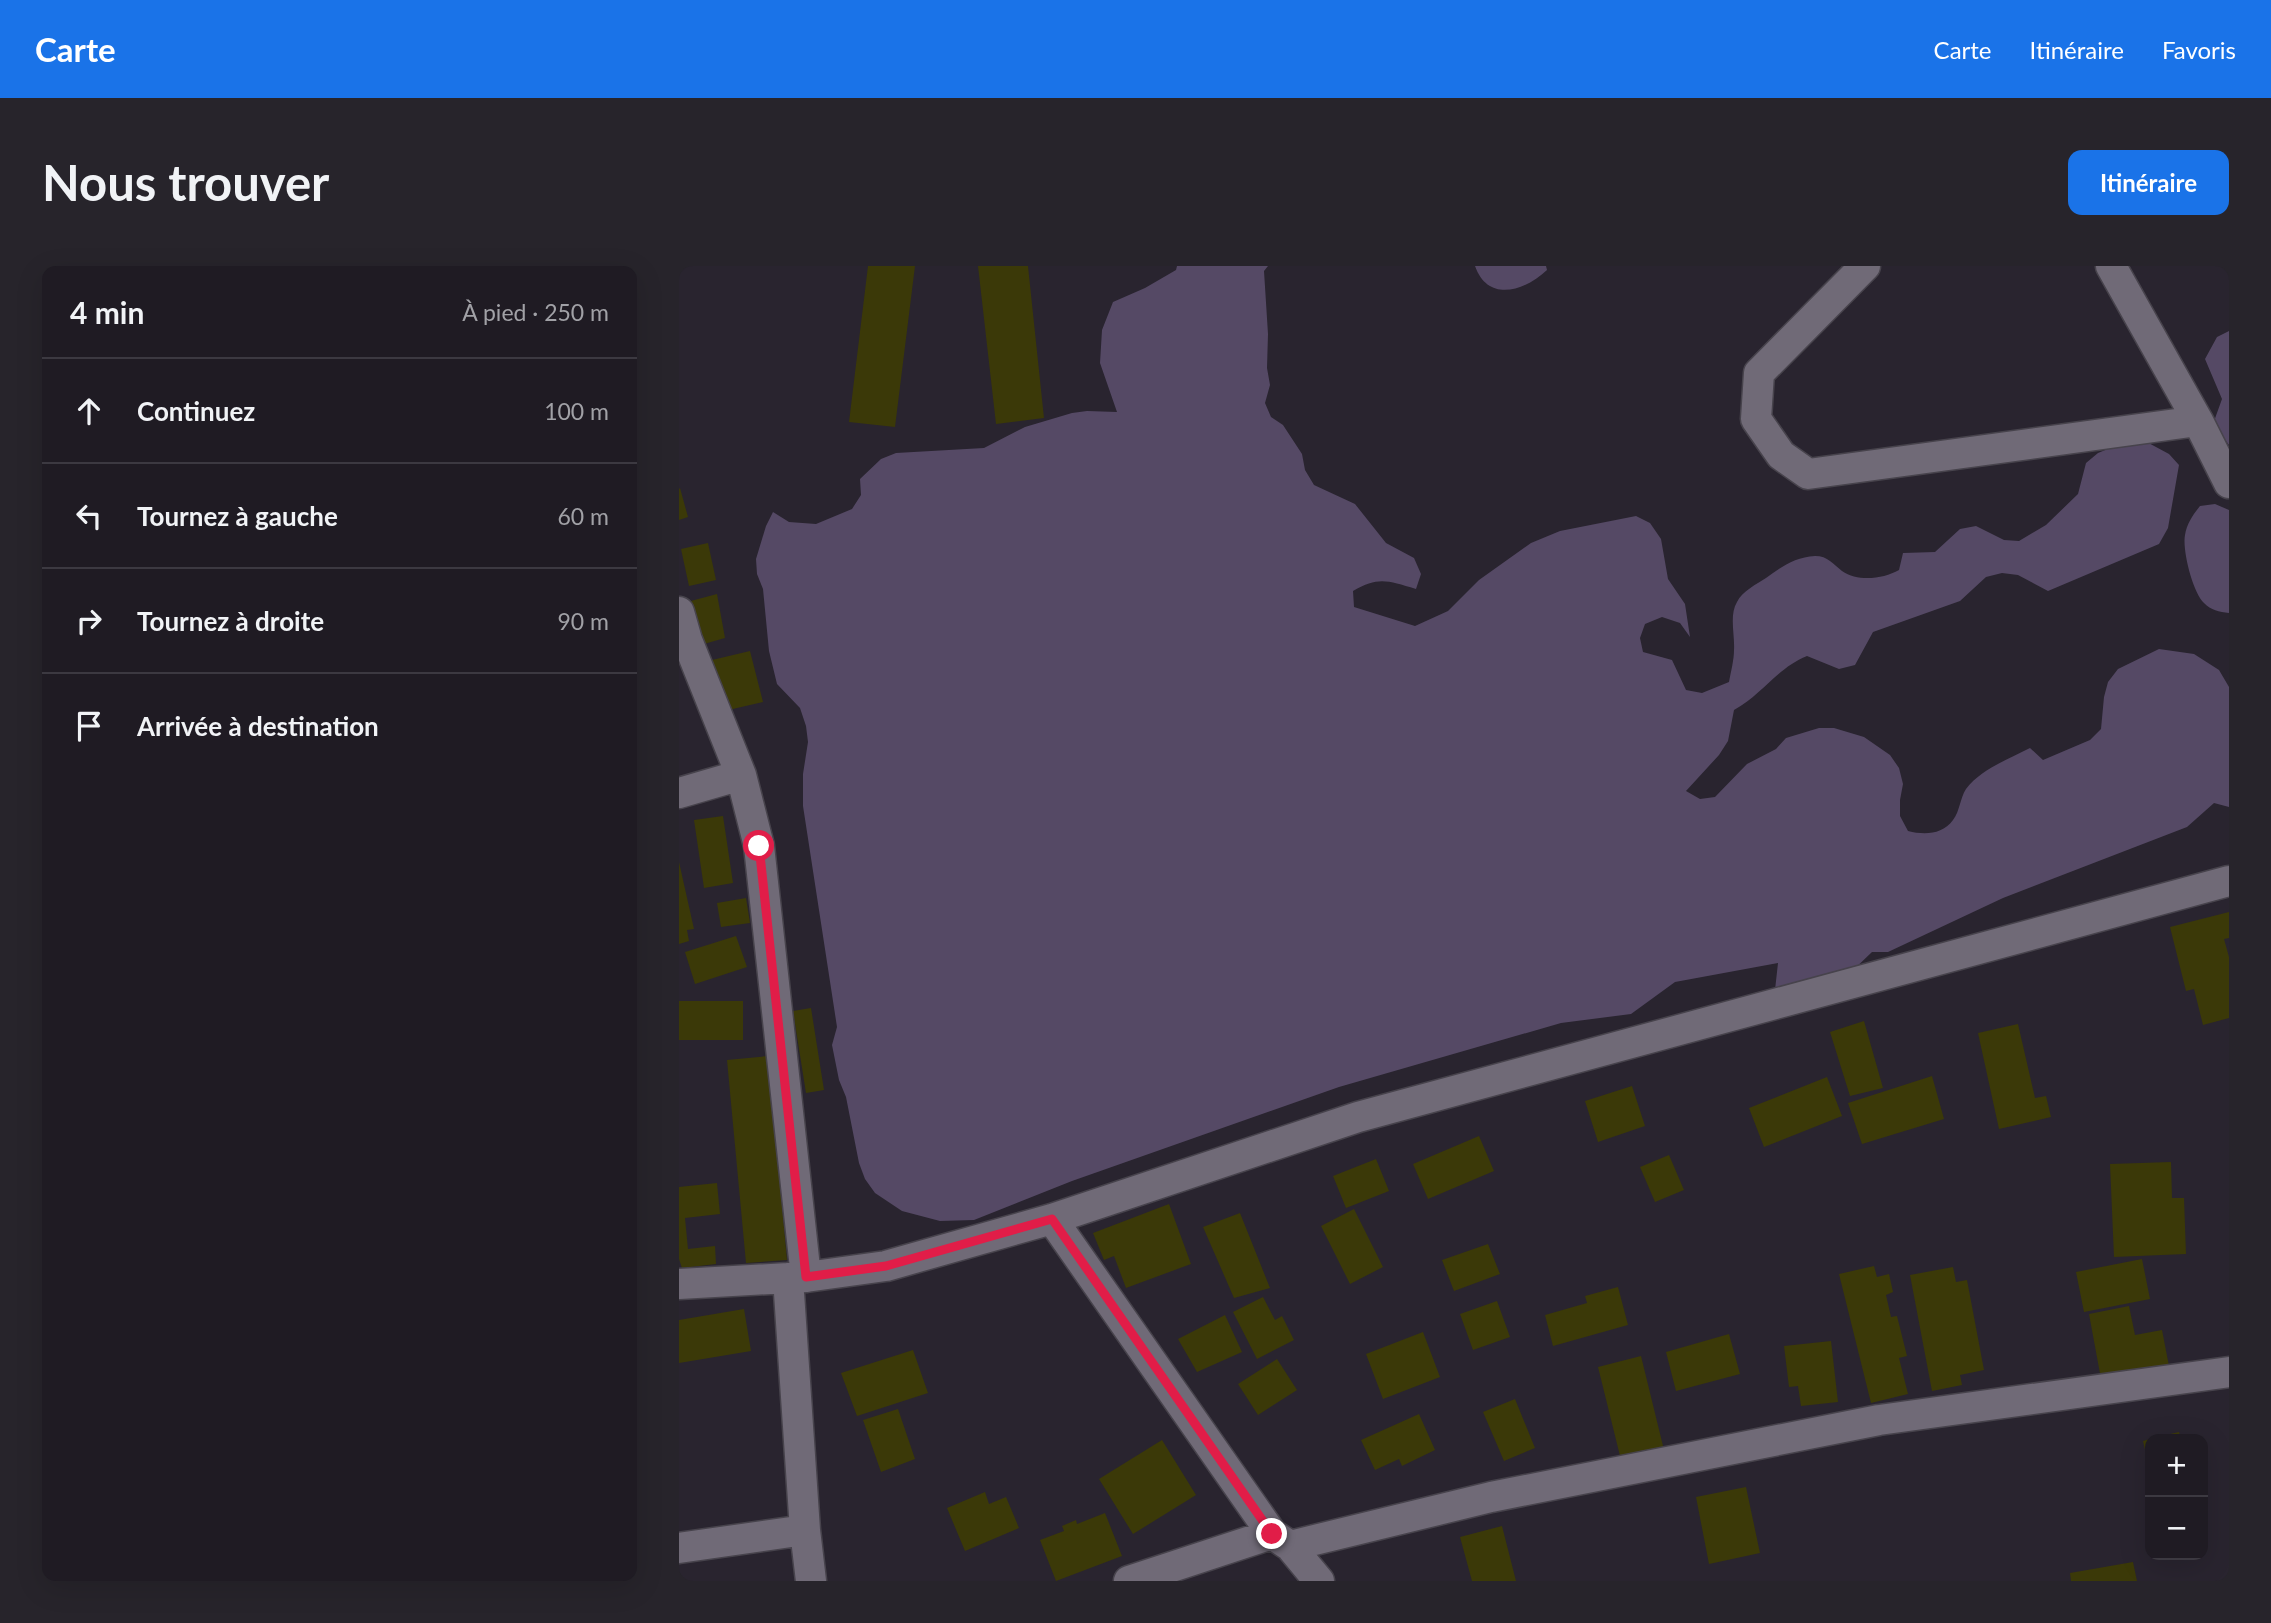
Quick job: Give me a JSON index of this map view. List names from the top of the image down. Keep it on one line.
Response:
{"page":{"header":"Carte","nav":["Carte","Itinéraire","Favoris"],"buttons":"Itinéraire","title":"Nous trouver","heading":["4 min","À pied · 250 m"],"list":[["Continuez","100 m"],["Tournez à gauche","60 m"],["Tournez à droite","90 m"],"Arrivée à destination"],"map_buttons":["+","−"]}}
